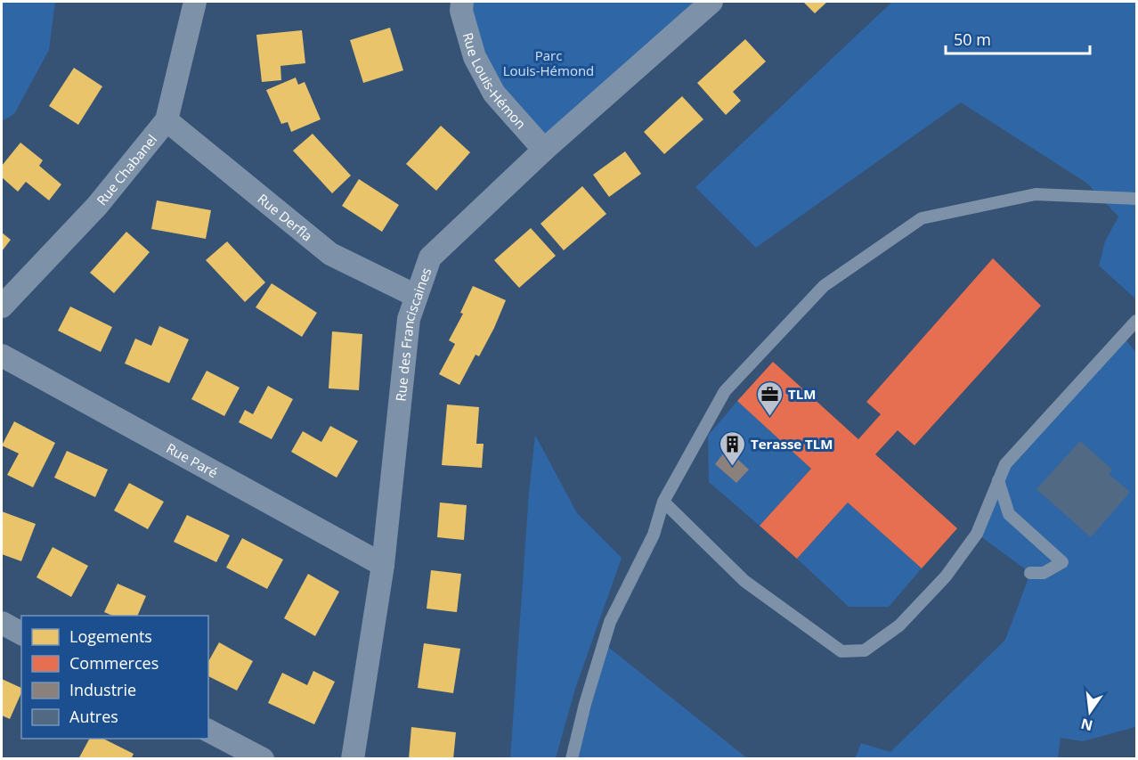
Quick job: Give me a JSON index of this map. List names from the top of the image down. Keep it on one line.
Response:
{"streets":{"street":["Rue Louis-Hémon","Rue Chabanel","Rue Derfla","Rue des Franciscaines","Rue Paré"]},"crossings":[["Rue Louis-Hémon","Rue des Franciscaines"],["Rue Chabanel","Rue Derfla"],["Rue Derfla","Rue des Franciscaines"],["Rue des Franciscaines","Rue Paré"]],"parks":["Parc Louis-Hémond"],"places":{"office":["TLM"],"building":["Terasse TLM"]},"legend":["Logements","Commerces","Industrie","Autres"],"scale_bar":"50 m","north":"bottom"}
